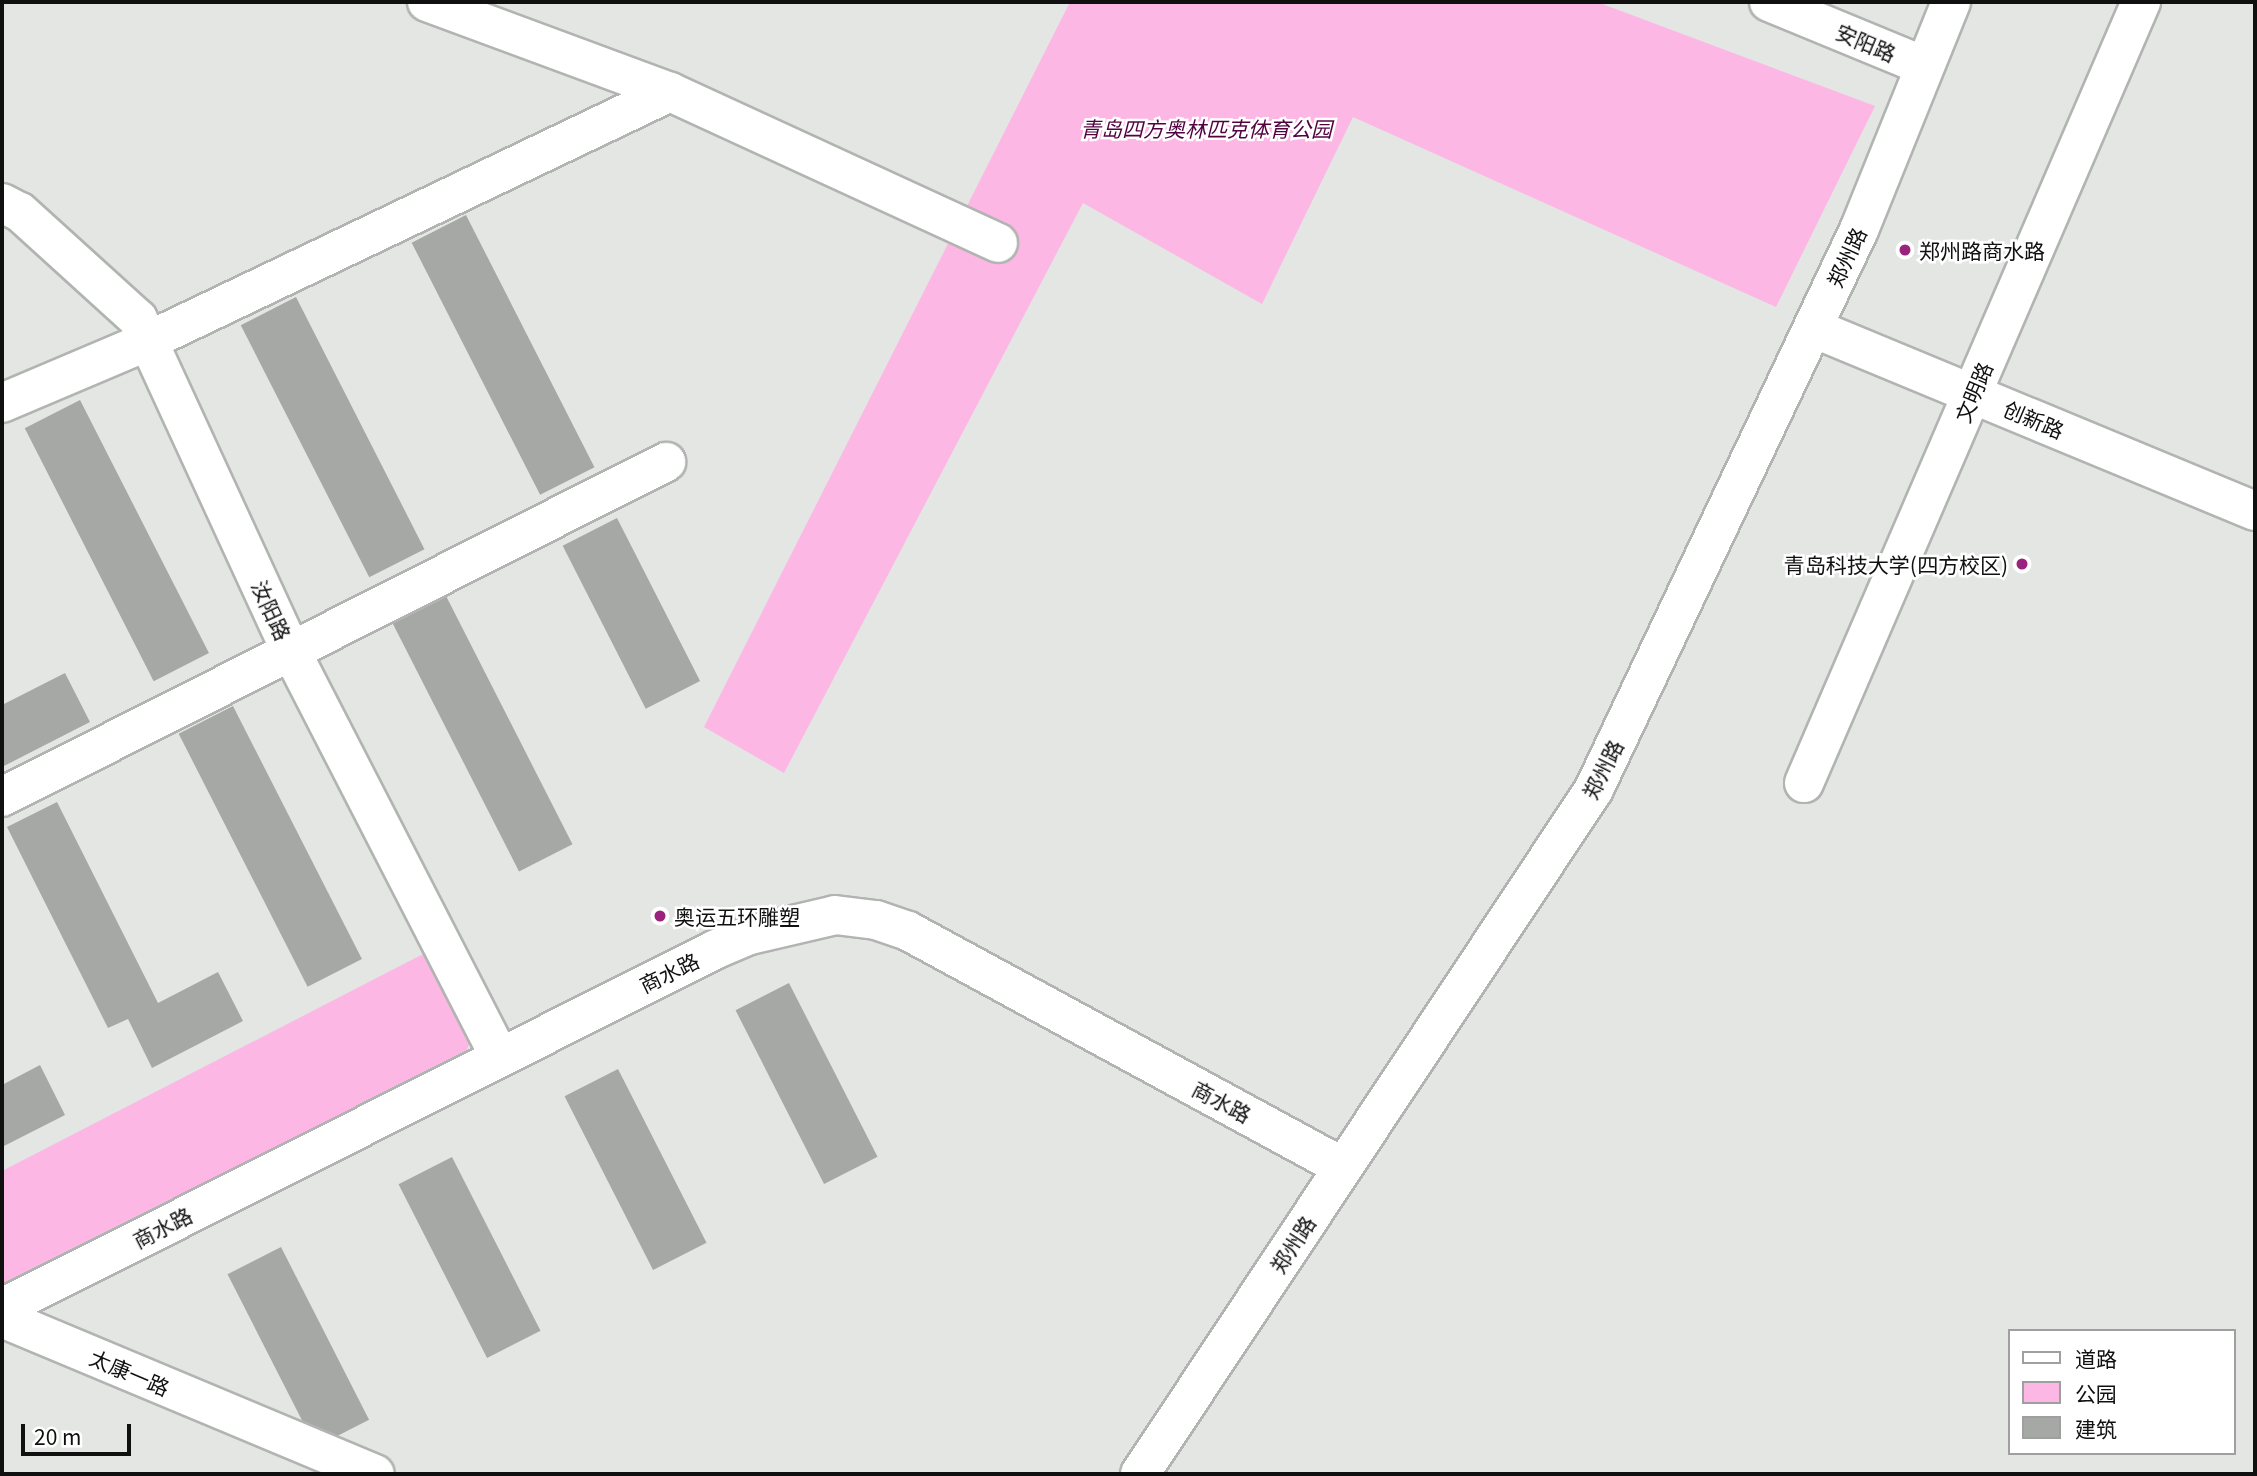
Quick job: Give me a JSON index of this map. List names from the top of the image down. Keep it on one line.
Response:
{"streets":{"street":["安阳路","郑州路","文明路","创新路","汝阳路","商水路","太康一路"]},"crossings":[["安阳路","郑州路"],["郑州路","创新路"],["郑州路","商水路"],["文明路","创新路"],["汝阳路","商水路"]],"parks":["青岛四方奥林匹克体育公园"],"places":["郑州路商水路","青岛科技大学(四方校区)","奥运五环雕塑"],"legend":["道路","公园","建筑"],"scale_bar":"20 m"}
